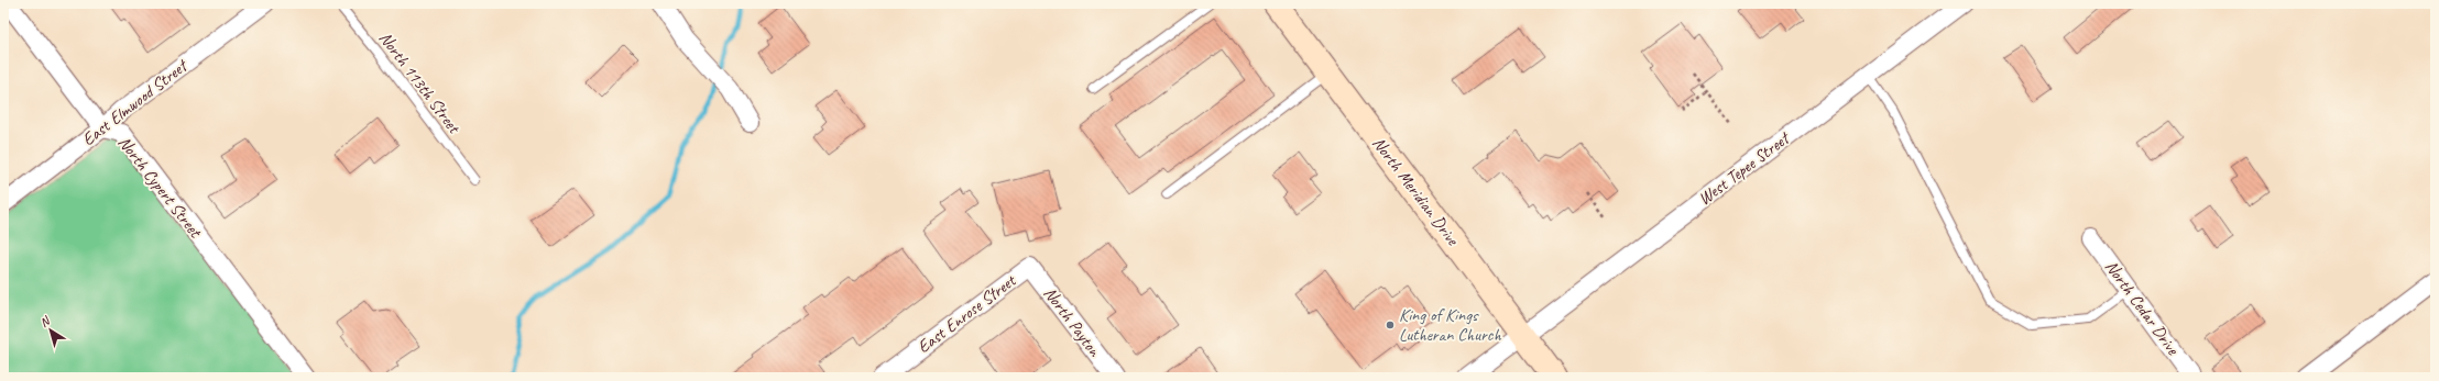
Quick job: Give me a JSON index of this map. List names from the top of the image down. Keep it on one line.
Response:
{"streets":{"street":["East Elmwood Street","West Tepee Street","North Cypert Street","North Meridian Drive","North Cedar Drive","East Enrose Street","North Payton"],"lane":["North 113th Street"]},"crossings":[["East Elmwood Street","North Cypert Street"],["West Tepee Street","North Meridian Drive"],["East Enrose Street","North Payton"]],"places":["King of Kings Lutheran Church"],"north":"top left"}
